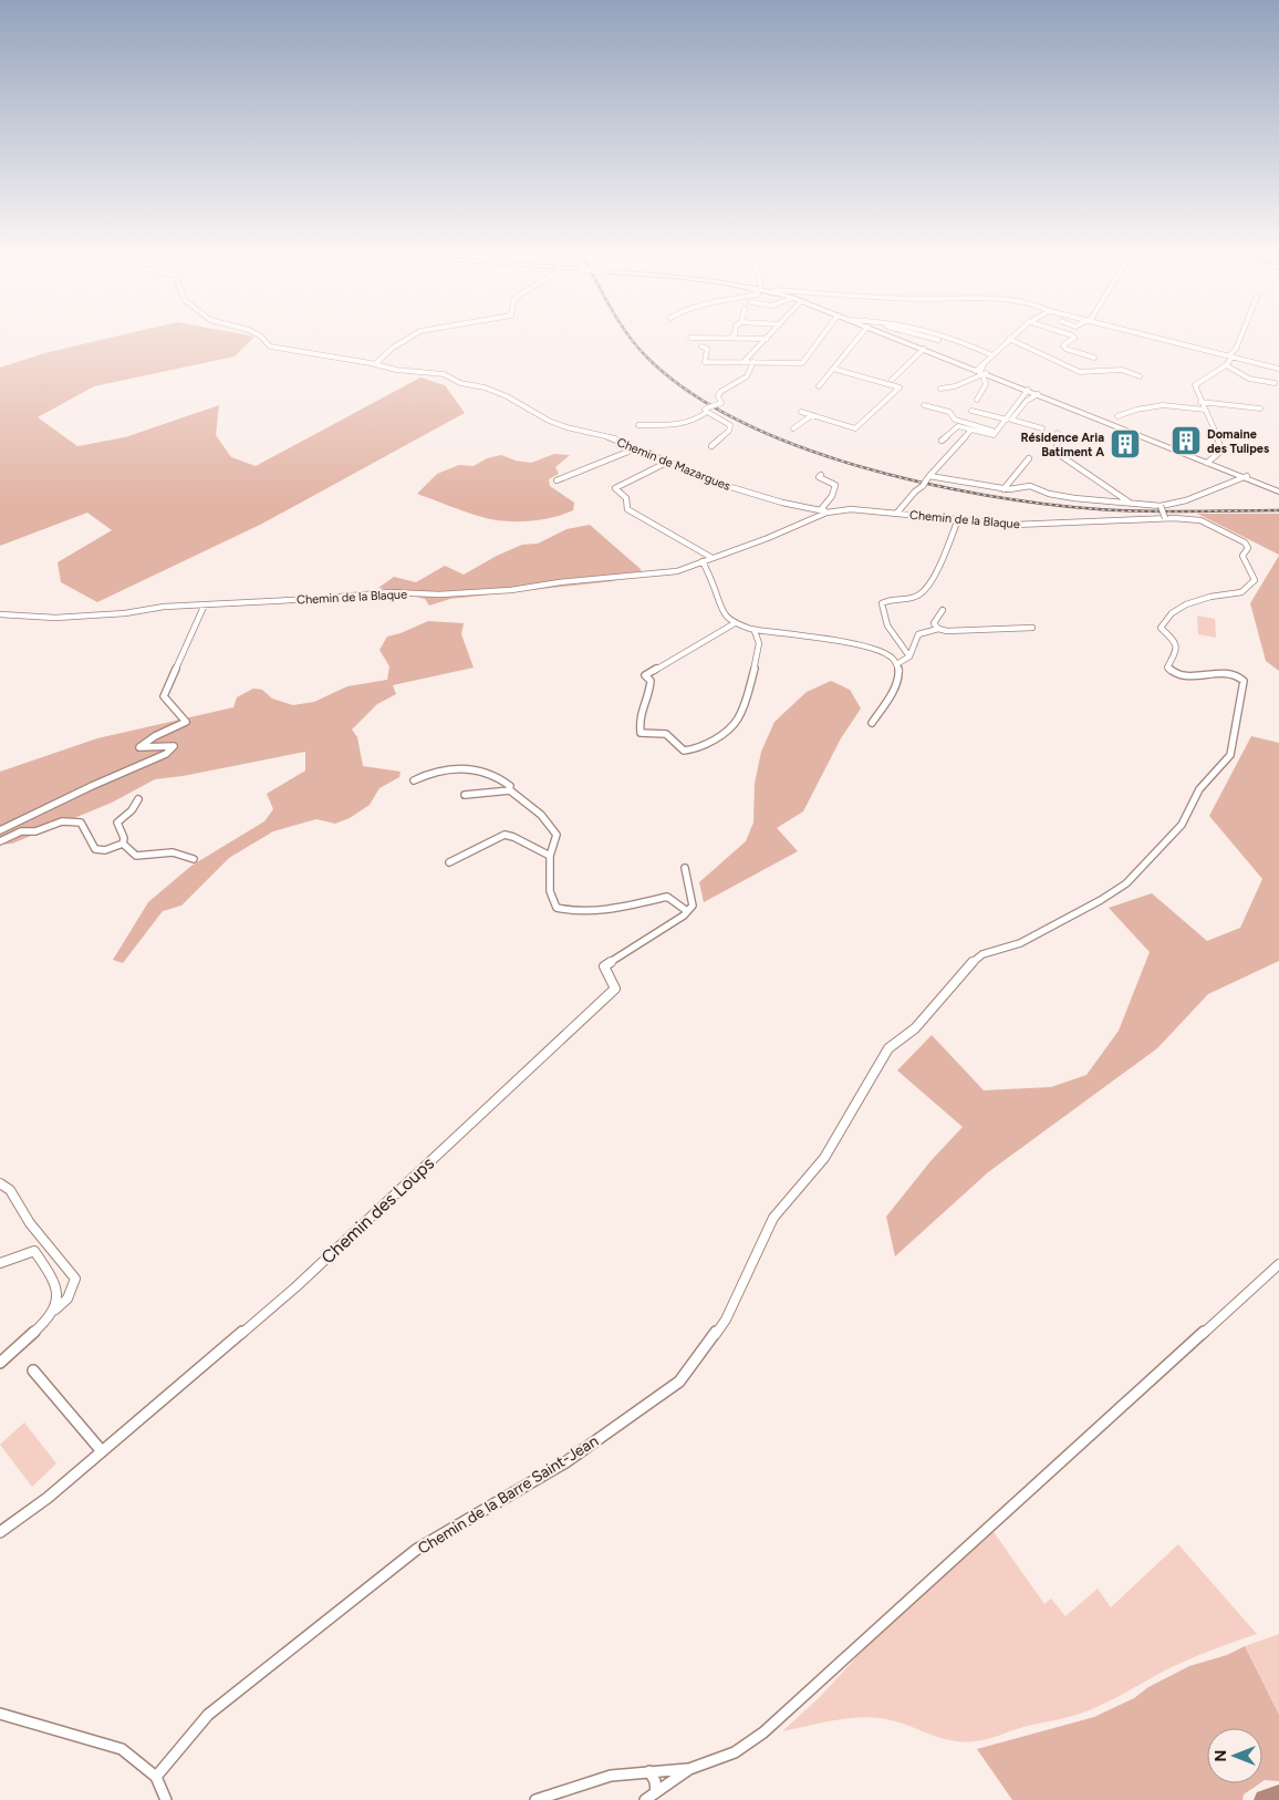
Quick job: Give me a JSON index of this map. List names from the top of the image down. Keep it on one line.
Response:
{"streets":{"street":["Chemin de Mazargues","Chemin de la Blaque","Chemin des Loups","Chemin de la Barre Saint-Jean"]},"crossings":[["Chemin de Mazargues","Chemin de la Blaque"],["Chemin de la Blaque","Chemin de la Barre Saint-Jean"]],"places":{"building":["Domaine des Tulipes","Résidence Aria Batiment A"]},"north":"left"}
